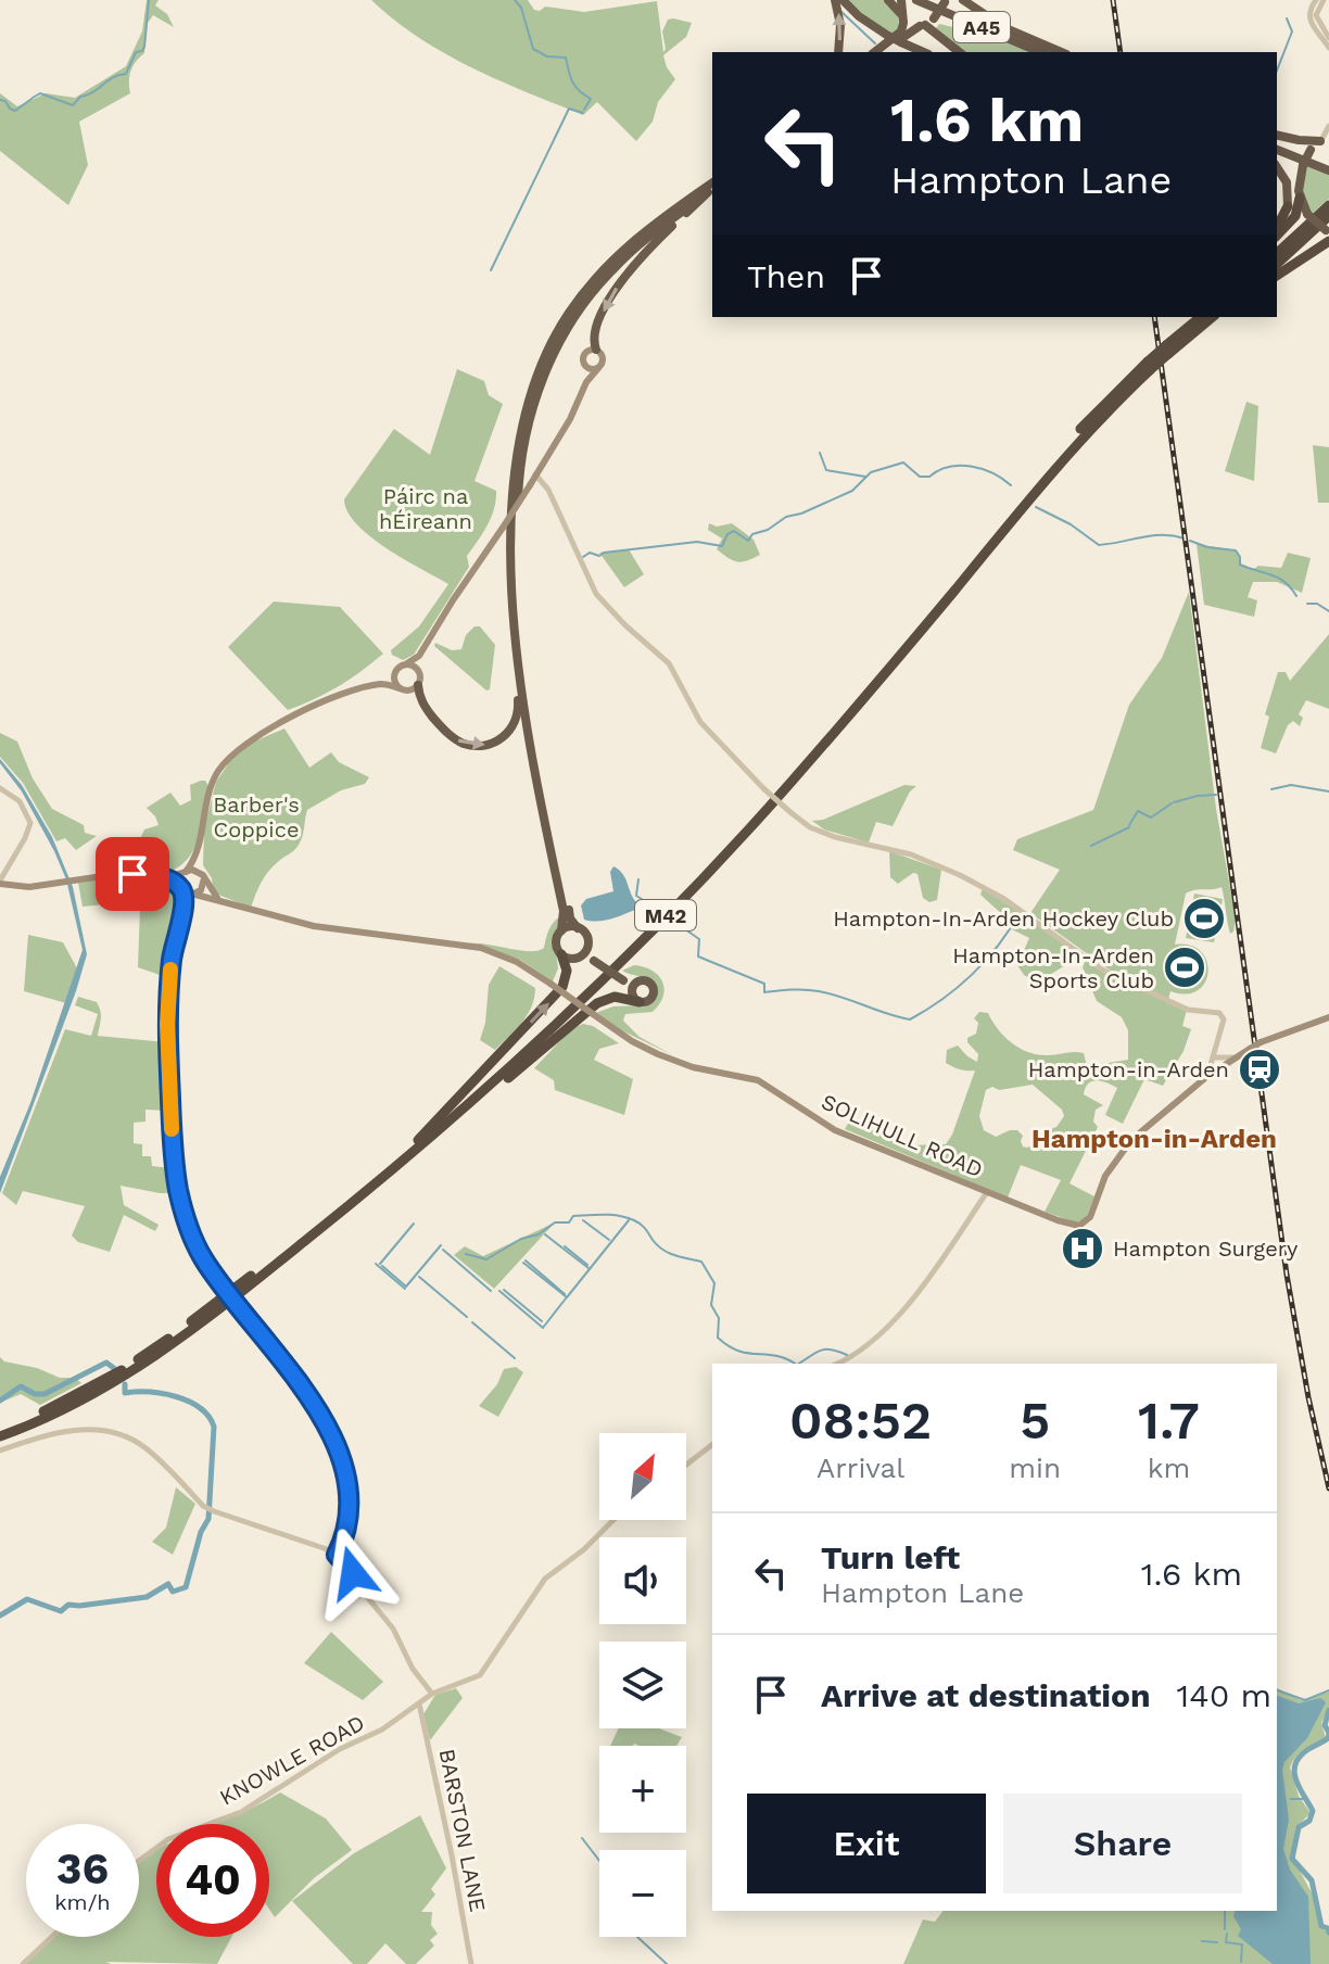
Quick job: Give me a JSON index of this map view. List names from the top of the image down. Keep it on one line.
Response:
{"streets":{"highway":["A45","M42"],"main road":["SOLIHULL ROAD"],"street":["KNOWLE ROAD","BARSTON LANE"]},"crossings":[["KNOWLE ROAD","BARSTON LANE"]],"districts":["Hampton-in-Arden"],"parks":["Páirc na hÉireann","Barber's Coppice"],"places":{"sports":["Hampton-In-Arden Hockey Club","Hampton-In-Arden Sports Club"],"station":["Hampton-in-Arden"],"hospital":["Hampton Surgery"]},"north":"top right","page":{"turn":["1.6 km","Hampton Lane"],"then":"Then","eta":["08:52","Arrival","5","min","1.7","km"],"map_buttons":["+","−"],"list":[{"name":"Turn left","note":"Hampton Lane","value":"1.6 km"},{"name":"Arrive at destination","value":"140 m"}],"buttons":["Exit","Share"],"speed":"36 km/h","limit":"40"}}
